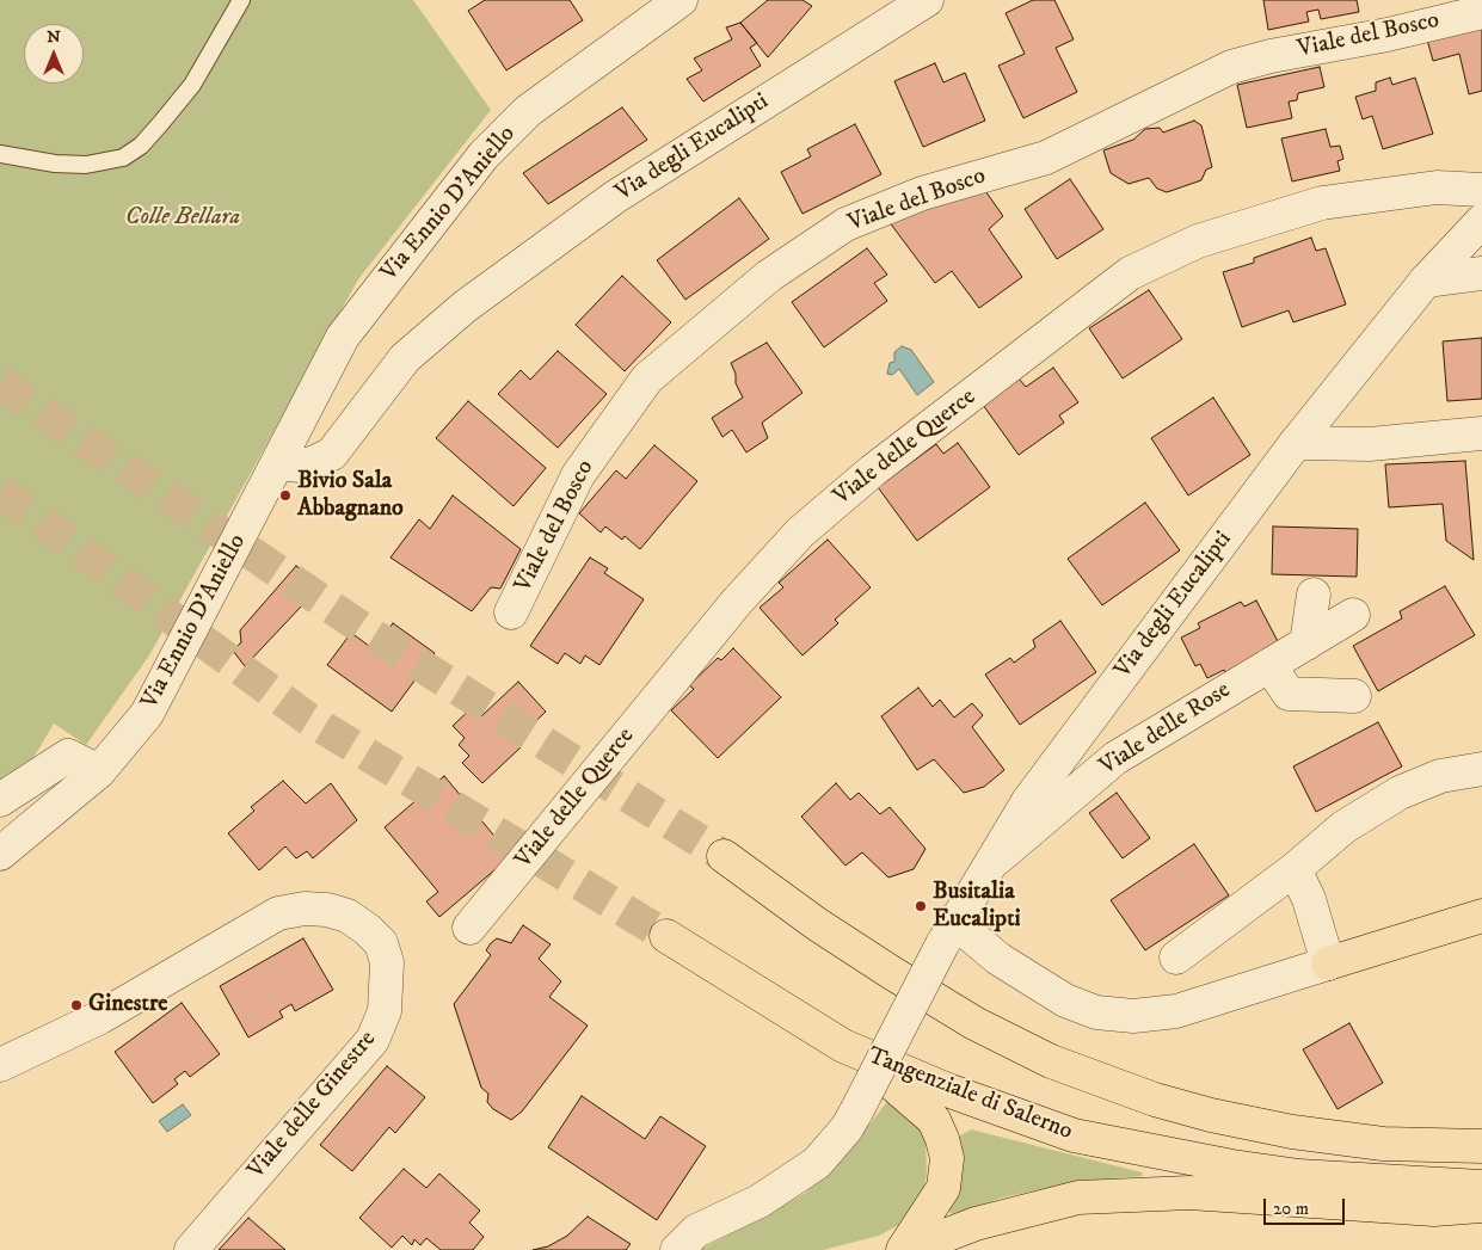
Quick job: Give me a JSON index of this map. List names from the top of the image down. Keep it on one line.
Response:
{"streets":{"highway":["Tangenziale di Salerno"],"street":["Viale del Bosco","Via degli Eucalipti","Via Ennio D'Aniello","Viale delle Querce","Viale delle Rose","Viale delle Ginestre"]},"crossings":[["Via degli Eucalipti","Via Ennio D'Aniello"],["Via degli Eucalipti","Viale delle Rose"]],"parks":["Colle Bellara"],"places":["Bivio Sala Abbagnano","Busitalia Eucalipti","Ginestre"],"scale_bar":"20 m","north":"top"}
